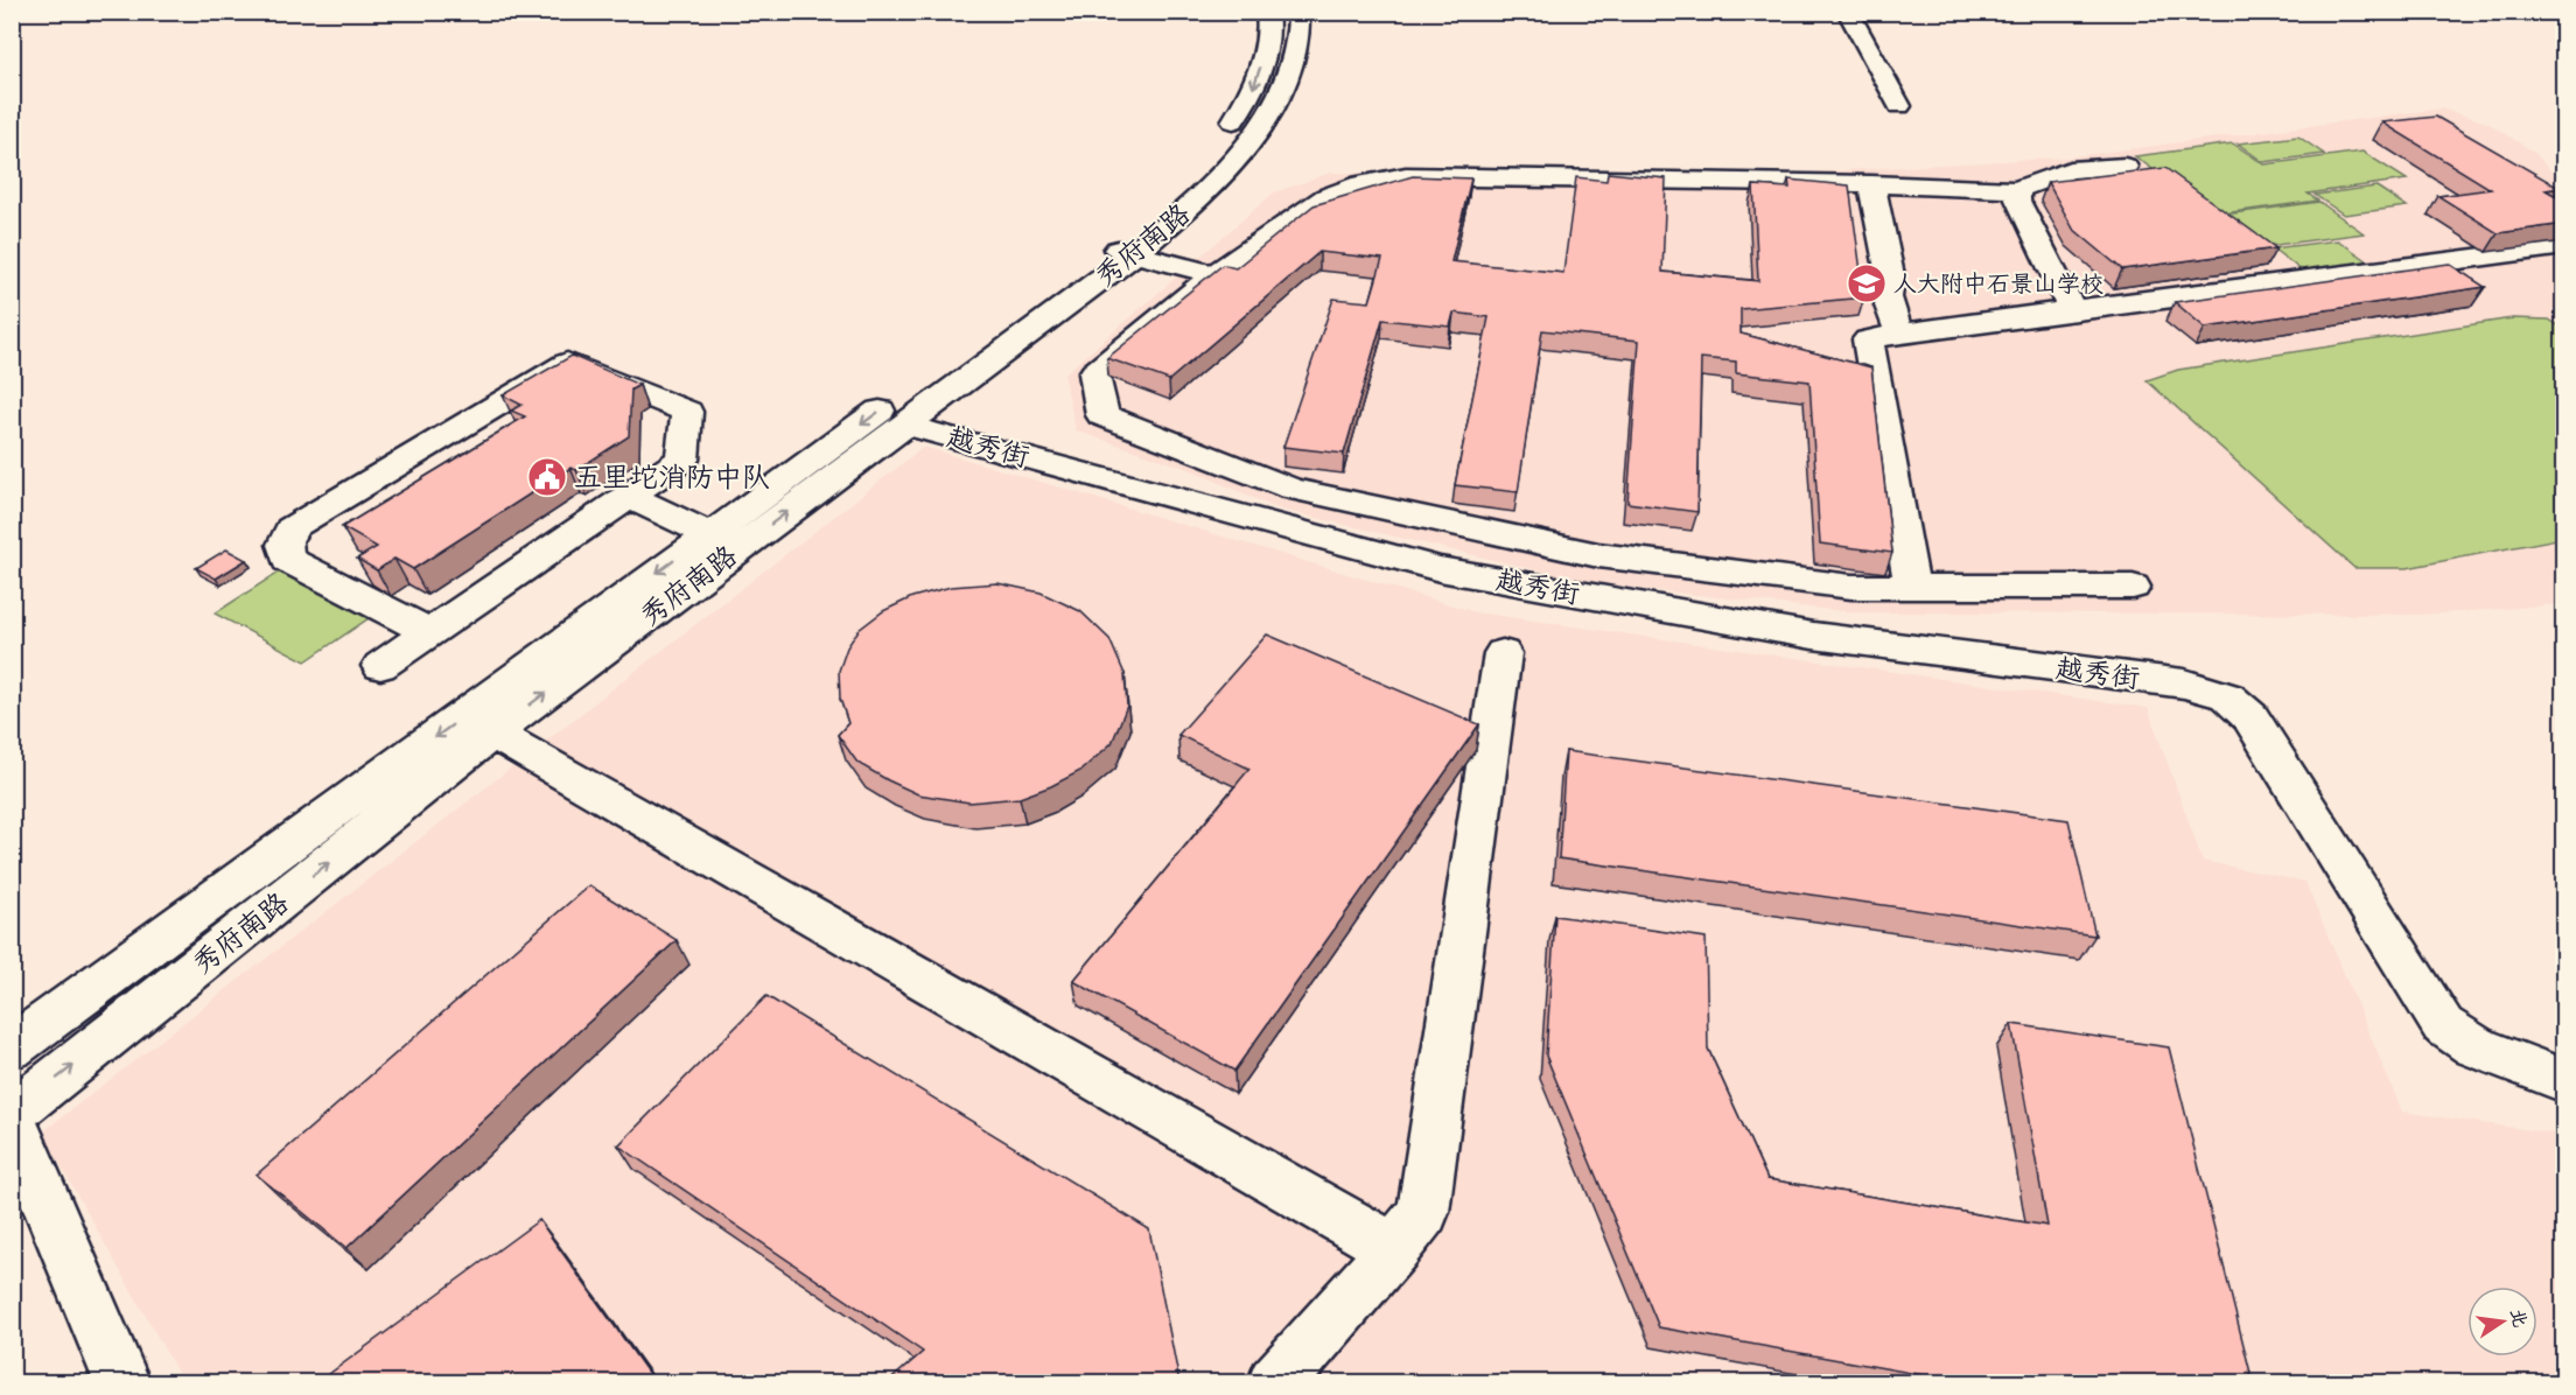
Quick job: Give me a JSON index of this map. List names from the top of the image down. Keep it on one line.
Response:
{"streets":{"street":["秀府南路","越秀街"]},"crossings":[["秀府南路","越秀街"]],"places":{"school or university":["人大附中石景山学校"],"public building":["五里坨消防中队"]},"north":"right"}
